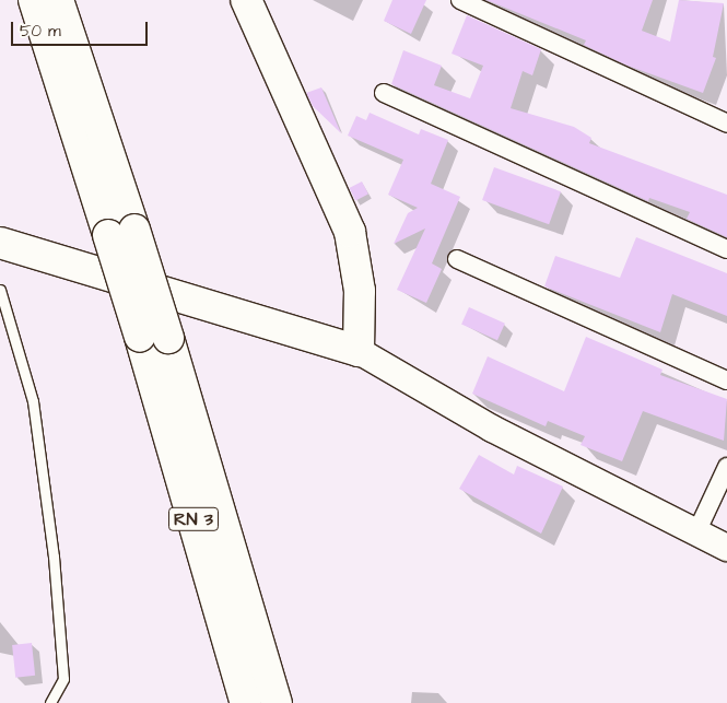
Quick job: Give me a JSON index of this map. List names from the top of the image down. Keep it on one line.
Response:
{"streets":{"highway":["RN 3"]},"scale_bar":"50 m"}
